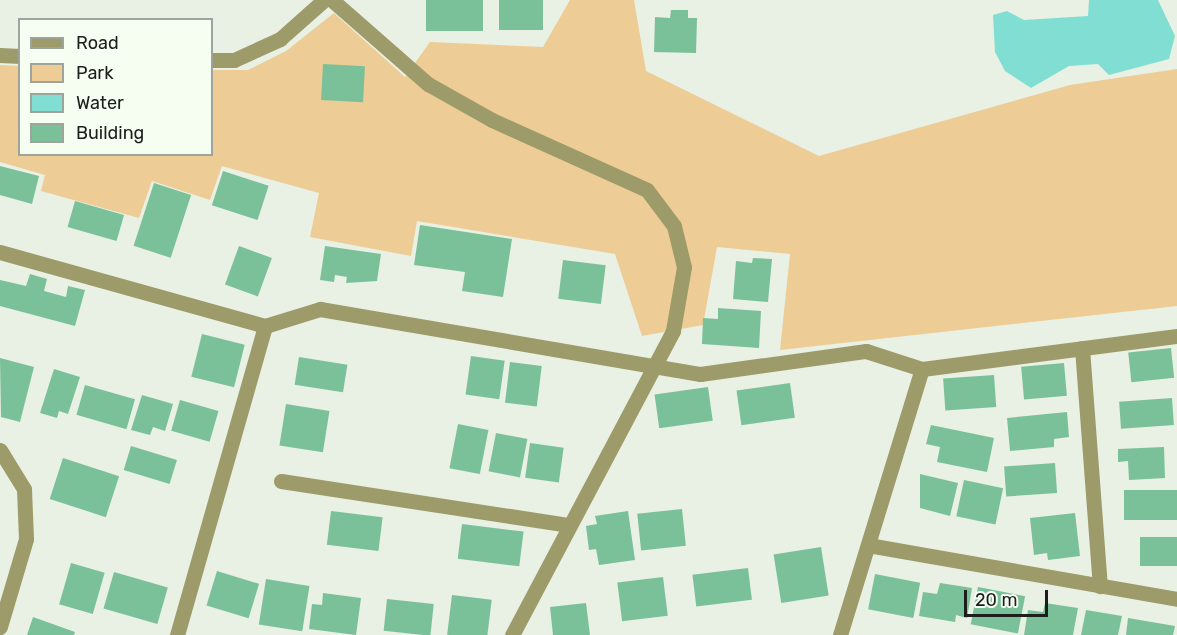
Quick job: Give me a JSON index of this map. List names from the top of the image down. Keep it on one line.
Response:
{"legend":["Road","Park","Water","Building"],"scale_bar":"20 m"}
